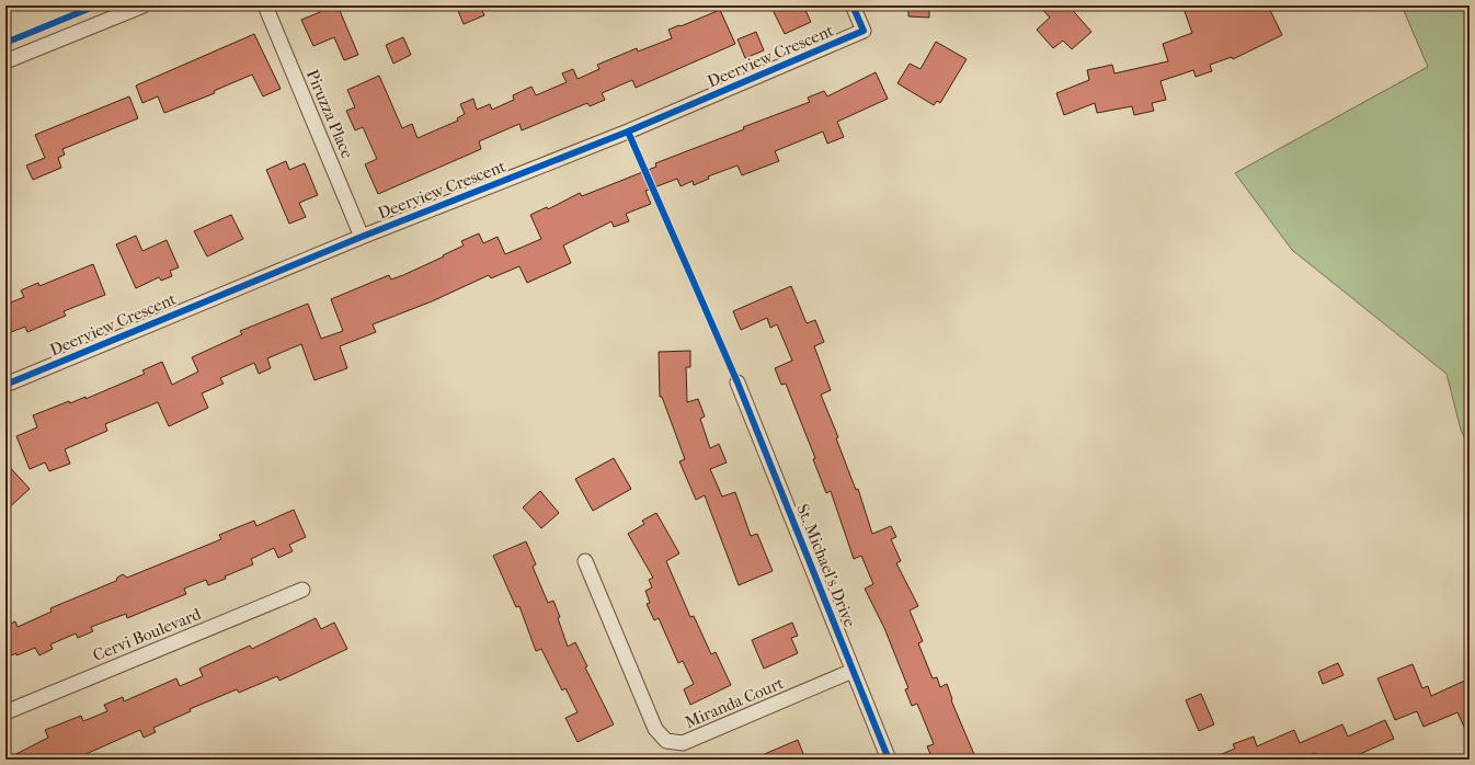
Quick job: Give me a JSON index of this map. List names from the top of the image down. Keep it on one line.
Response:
{"streets":{"street":["Deerview Crescent","Piruzza Place","St. Michael's Drive","Cervi Boulevard","Miranda Court"]},"crossings":[["Deerview Crescent","Piruzza Place"],["St. Michael's Drive","Miranda Court"]]}
